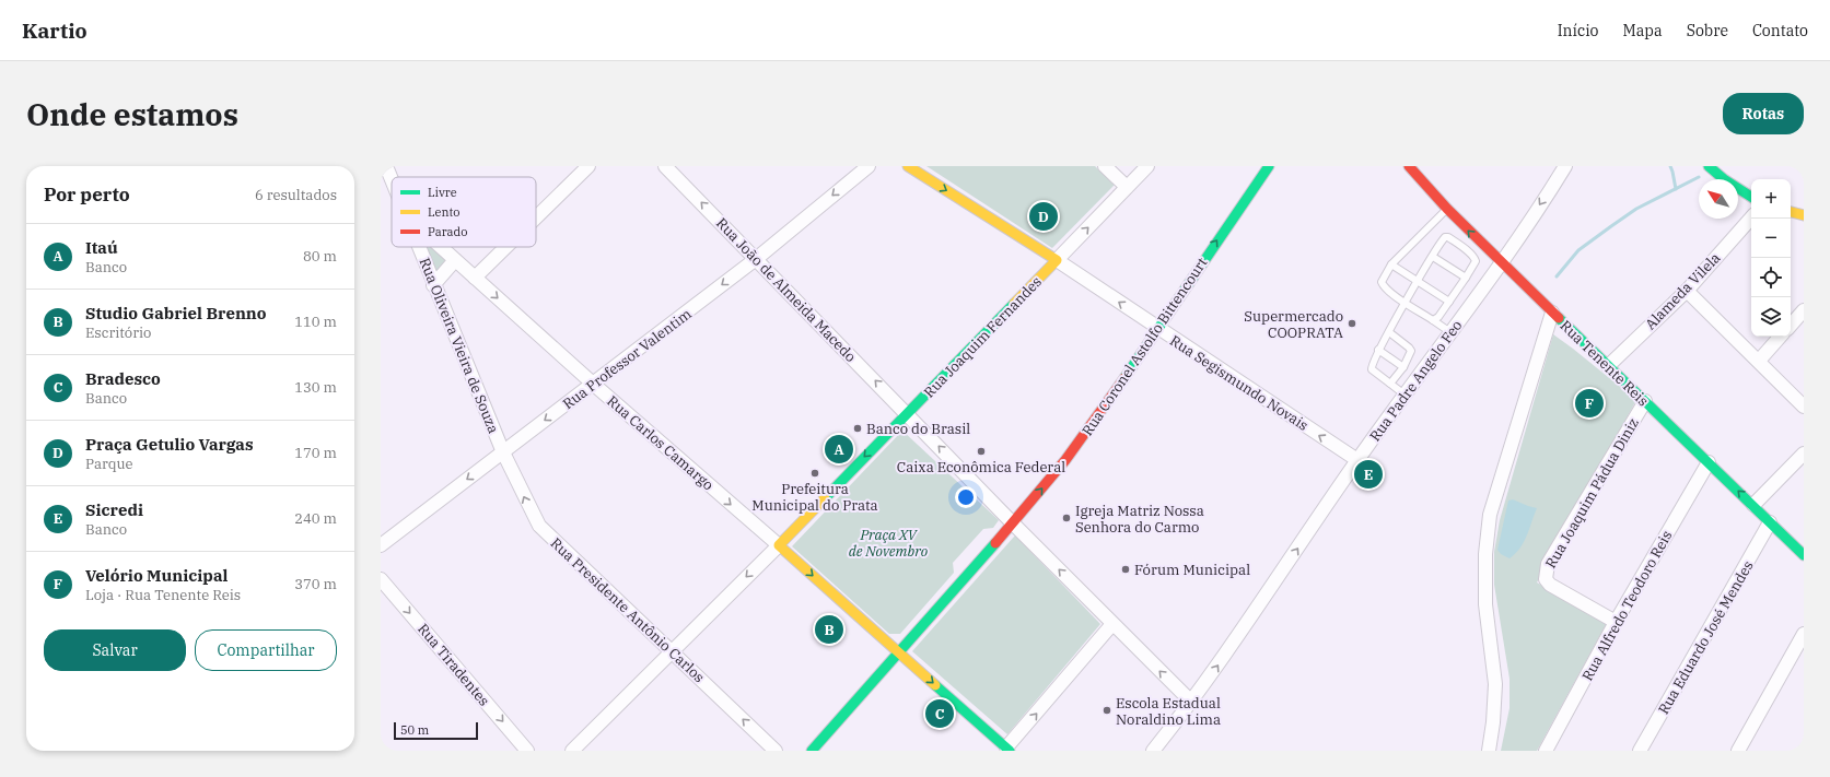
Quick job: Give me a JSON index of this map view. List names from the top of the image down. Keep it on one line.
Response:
{"streets":{"street":["Rua João de Almeida Macedo","Alameda Vilela","Rua Joaquim Fernandes","Rua Oliveira Vieira de Souza","Rua Coronel Astolfo Bittencourt","Rua Professor Valentim","Rua Tenente Reis","Rua Padre Angelo Feo","Rua Segismundo Novais","Rua Carlos Camargo","Rua Joaquim Pádua Diniz","Rua Alfredo Teodoro Reis","Rua Presidente Antônio Carlos","Rua Eduardo José Mendes","Rua Tiradentes"]},"crossings":[["Rua João de Almeida Macedo","Rua Joaquim Fernandes"],["Rua João de Almeida Macedo","Rua Professor Valentim"],["Alameda Vilela","Rua Tenente Reis"],["Rua Joaquim Fernandes","Rua Segismundo Novais"],["Rua Oliveira Vieira de Souza","Rua Professor Valentim"],["Rua Oliveira Vieira de Souza","Rua Presidente Antônio Carlos"],["Rua Coronel Astolfo Bittencourt","Rua Segismundo Novais"],["Rua Professor Valentim","Rua Carlos Camargo"],["Rua Professor Valentim","Rua Presidente Antônio Carlos"],["Rua Tenente Reis","Rua Padre Angelo Feo"],["Rua Tenente Reis","Rua Joaquim Pádua Diniz"],["Rua Tenente Reis","Rua Alfredo Teodoro Reis"],["Rua Tenente Reis","Rua Eduardo José Mendes"],["Rua Padre Angelo Feo","Rua Segismundo Novais"],["Rua Joaquim Pádua Diniz","Rua Alfredo Teodoro Reis"]],"one_way":["Rua João de Almeida Macedo","Rua Coronel Astolfo Bittencourt","Rua Professor Valentim","Rua Segismundo Novais","Rua Carlos Camargo","Rua Presidente Antônio Carlos","Rua Tiradentes"],"parks":["Praça XV de Novembro"],"places":["Supermercado COOPRATA","Banco do Brasil","Caixa Econômica Federal","Prefeitura Municipal do Prata","Igreja Matriz Nossa Senhora do Carmo","Fórum Municipal","Escola Estadual Noraldino Lima"],"legend":["Livre","Lento","Parado"],"scale_bar":"50 m","north":"top left","page":{"header":"Kartio","nav":["Início","Mapa","Sobre","Contato"],"buttons":["Rotas",["Salvar","Compartilhar"]],"title":"Onde estamos","heading":["Por perto","6 resultados"],"map_buttons":["+","−"],"pins":["D","F","A","E","B","C"],"list":[{"mark":"A","name":"Itaú","note":"Banco","value":"80 m"},{"mark":"B","name":"Studio Gabriel Brenno","note":"Escritório","value":"110 m"},{"mark":"C","name":"Bradesco","note":"Banco","value":"130 m"},{"mark":"D","name":"Praça Getulio Vargas","note":"Parque","value":"170 m"},{"mark":"E","name":"Sicredi","note":"Banco","value":"240 m"},{"mark":"F","name":"Velório Municipal","note":"Loja · Rua Tenente Reis","value":"370 m"}],"scale":"50 m"}}
